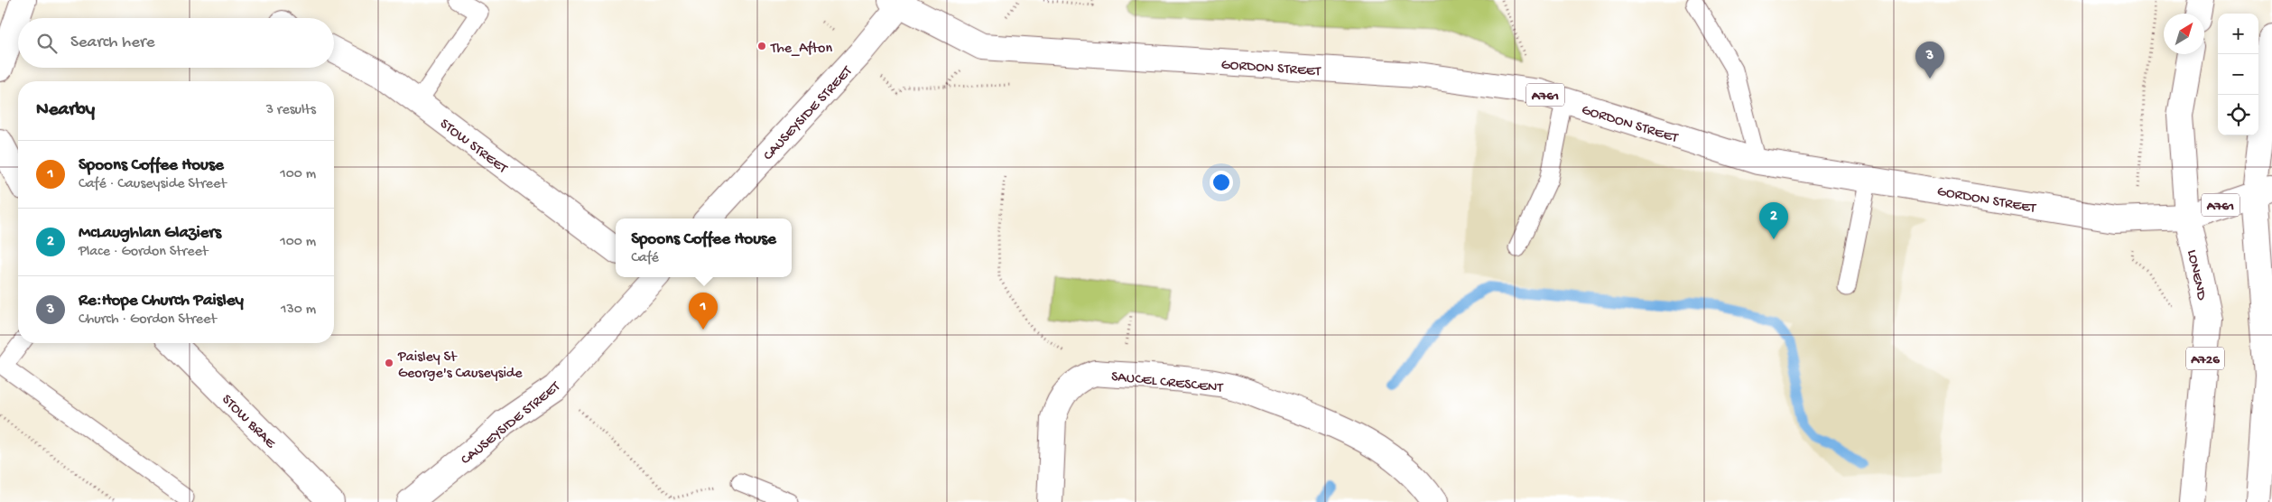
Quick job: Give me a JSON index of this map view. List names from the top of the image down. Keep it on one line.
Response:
{"streets":{"main road":["GORDON STREET","A761","CAUSEYSIDE STREET","STOW STREET","LONEND","A726","SAUCEL CRESCENT","STOW BRAE"]},"crossings":[["GORDON STREET","CAUSEYSIDE STREET"],["GORDON STREET","LONEND"]],"places":["The_Afton","Paisley St George's Causeyside"],"north":"top right","page":{"map_buttons":["+","−"],"search":"Search here","pins":["3","2","1"],"heading":["Nearby","3 results"],"list":[{"mark":"1","name":"Spoons Coffee House","note":"Café · Causeyside Street","value":"100 m"},{"mark":"2","name":"McLaughlan Glaziers","note":"Place · Gordon Street","value":"100 m"},{"mark":"3","name":"Re:Hope Church Paisley","note":"Church · Gordon Street","value":"130 m"}],"popup":["Spoons Coffee House","Café"]}}
